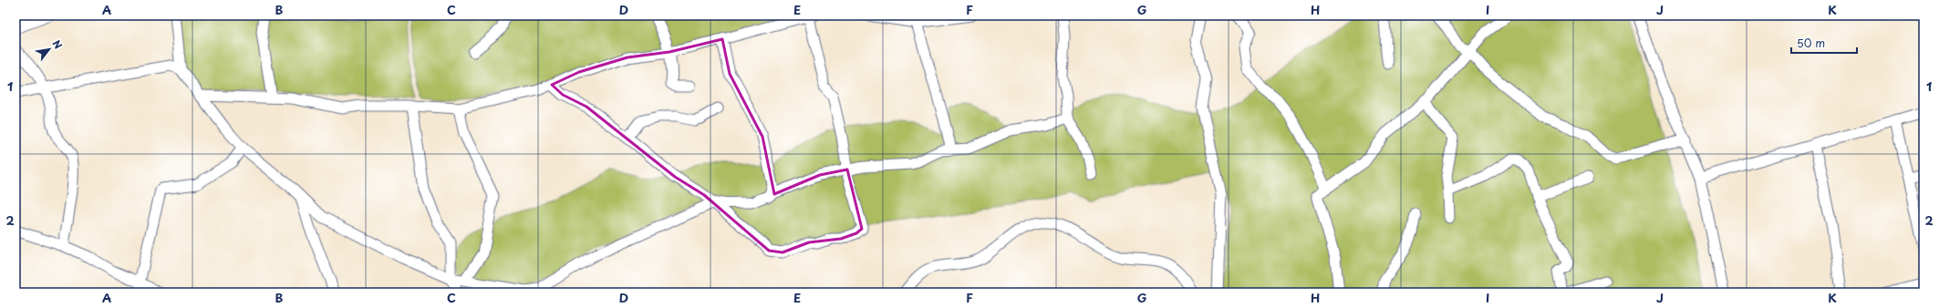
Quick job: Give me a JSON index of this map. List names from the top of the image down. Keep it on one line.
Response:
{"scale_bar":"50 m","north":"top right","grid":{"columns":["A","B","C","D","E","F","G","H","I","J","K"],"rows":["1","2"]}}
